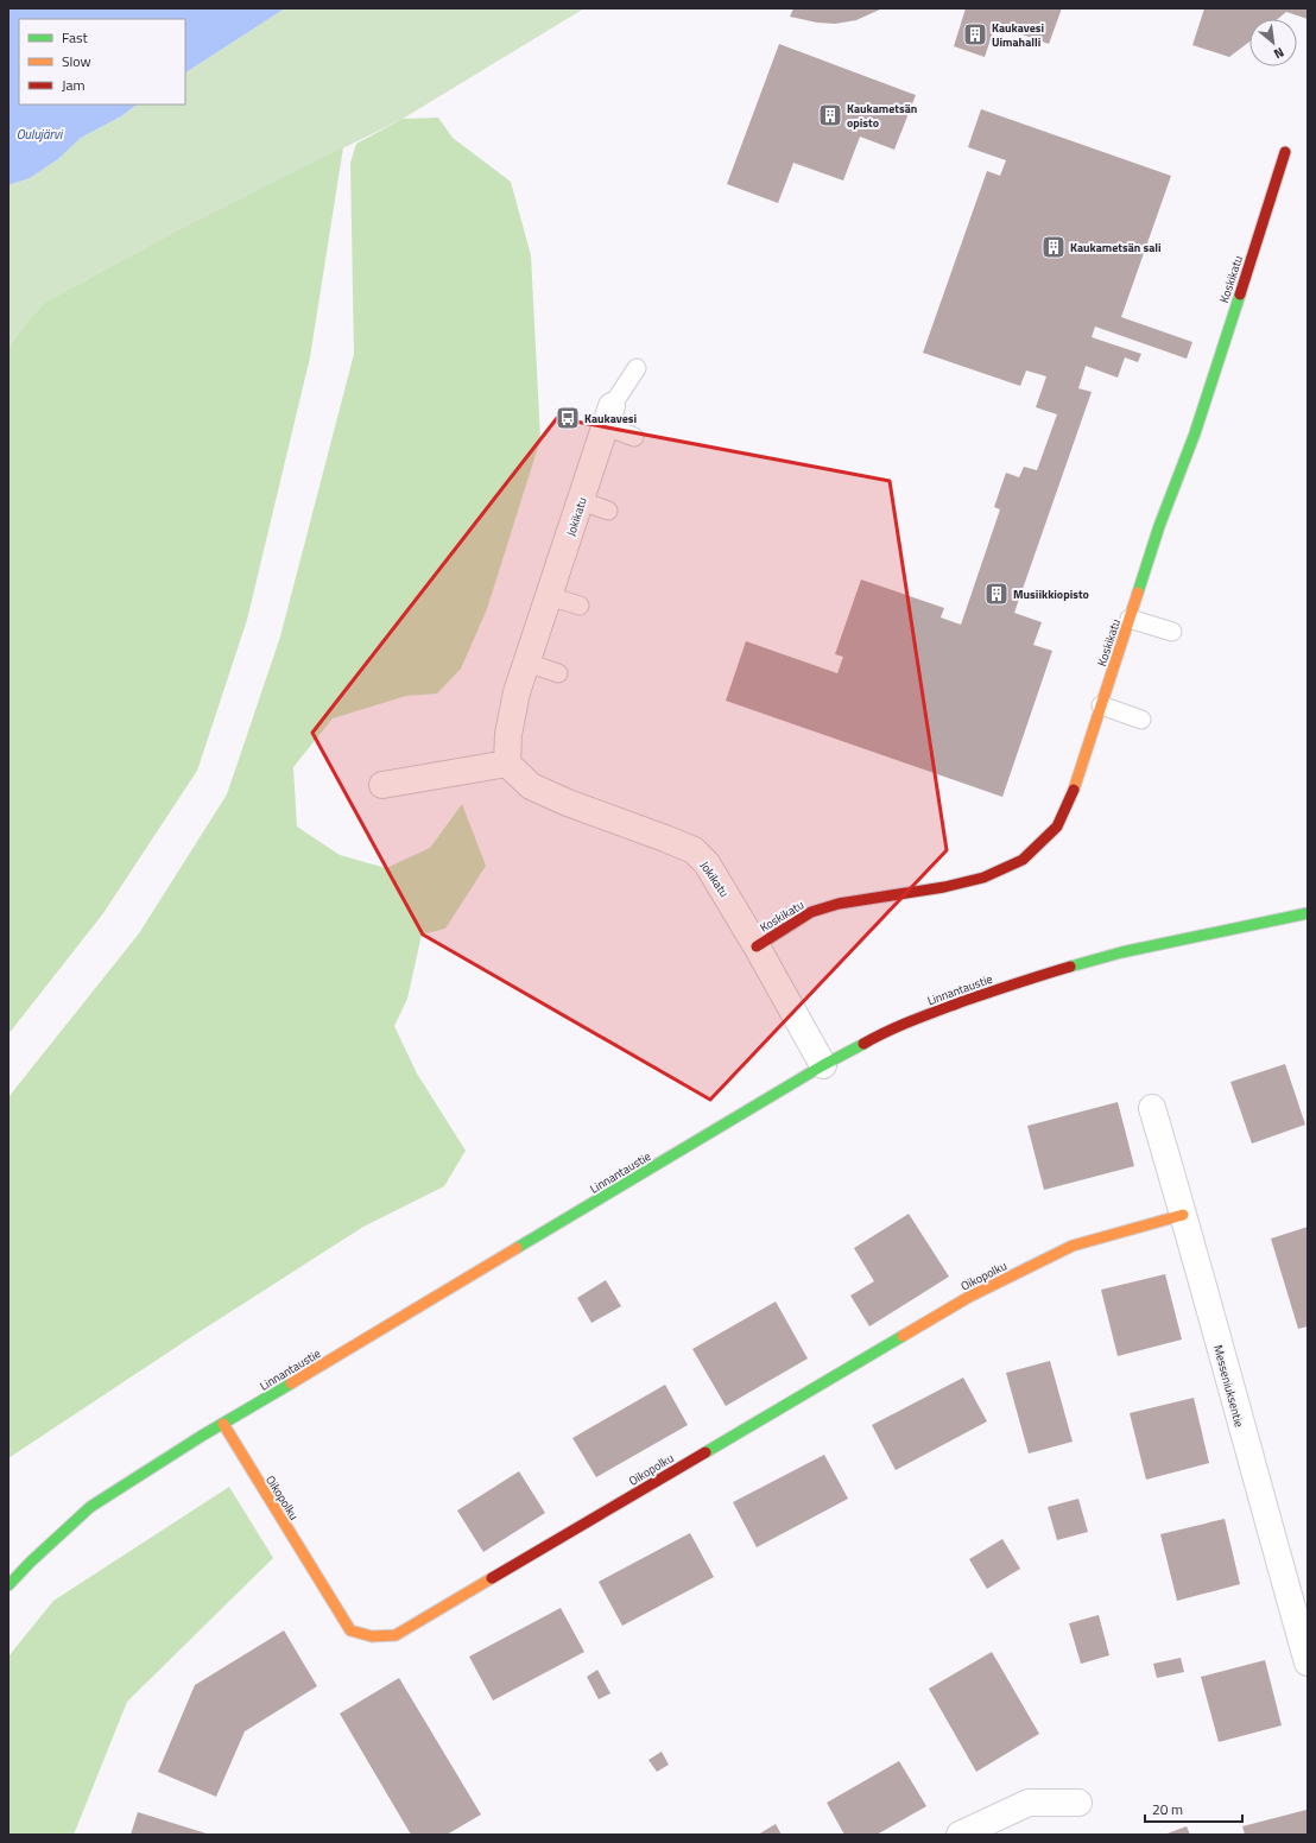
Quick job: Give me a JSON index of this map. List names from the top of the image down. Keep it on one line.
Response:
{"streets":{"street":["Koskikatu","Jokikatu","Linnantaustie","Oikopolku","Messeniuksentie"]},"crossings":[["Koskikatu","Jokikatu"],["Jokikatu","Linnantaustie"],["Linnantaustie","Oikopolku"],["Oikopolku","Messeniuksentie"]],"water":["Oulujärvi"],"places":{"building":["Kaukavesi Uimahalli","Kaukametsän opisto","Kaukametsän sali","Musiikkiopisto"],"bus stop":["Kaukavesi"]},"legend":["Fast","Slow","Jam"],"scale_bar":"20 m","north":"bottom right"}
